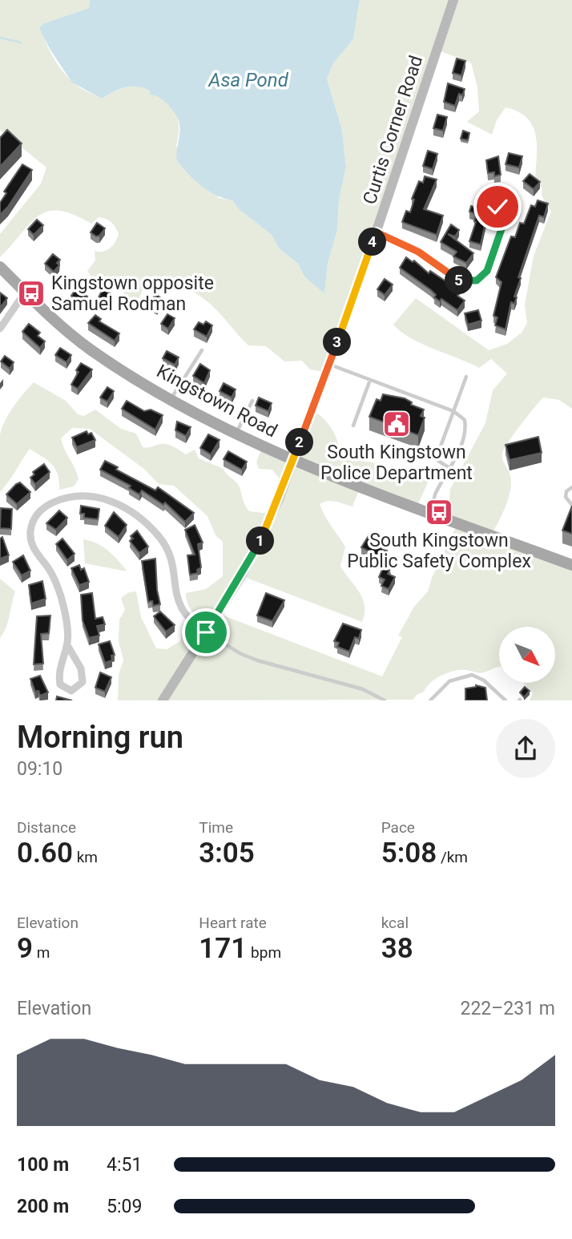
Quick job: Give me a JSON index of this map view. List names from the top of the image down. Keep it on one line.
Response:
{"streets":{"main road":["Kingstown Road"],"street":["Curtis Corner Road"]},"crossings":[["Curtis Corner Road","Kingstown Road"]],"water":["Asa Pond"],"places":{"bus stop":["Kingstown opposite Samuel Rodman","South Kingstown Public Safety Complex"],"public building":["South Kingstown Police Department"]},"north":"bottom right","page":{"pins":["4","5","3","2","1"],"heading":["Morning run","09:10"],"stats":[["Distance","0.60 km"],["Time","3:05"],["Pace","5:08 /km"],["Elevation","9 m"],["Heart rate","171 bpm"],["kcal","38"]],"chart":["Elevation","222–231 m"],"list":[{"name":"100 m","note":"4:51"},{"name":"200 m","note":"5:09"}]}}
